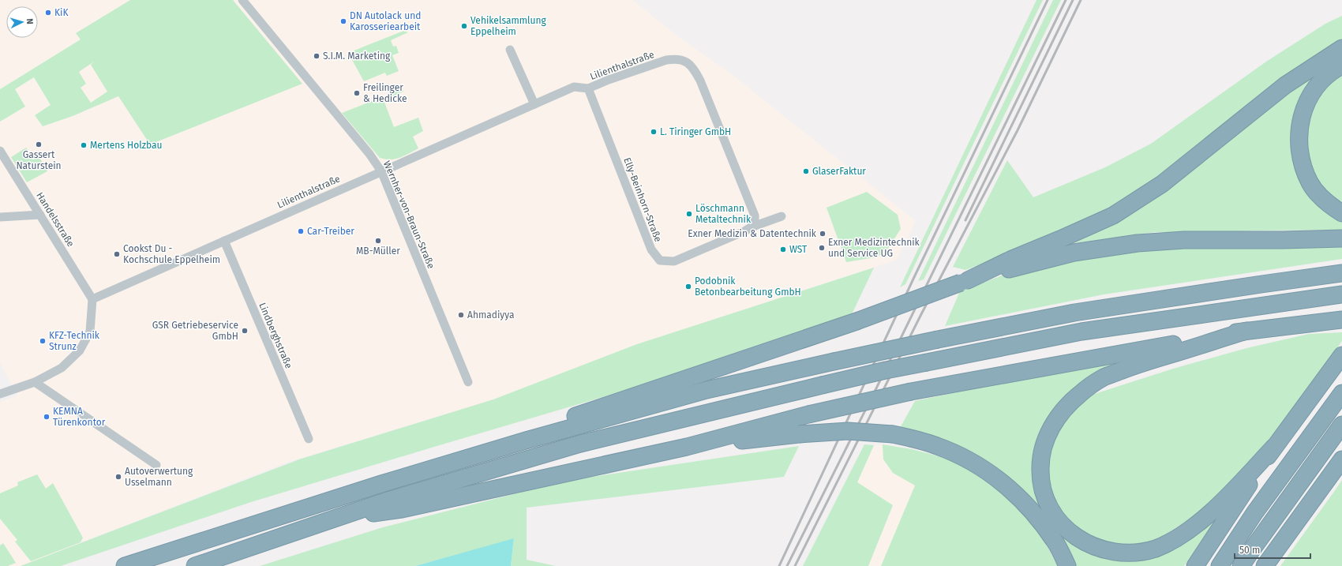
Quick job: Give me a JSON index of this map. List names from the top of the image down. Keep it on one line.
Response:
{"streets":{"street":["Lilienthalstraße","Elly-Beinhorn-Straße","Wernher-von-Braun-Straße","Handelsstraße","Lindberghstraße"]},"crossings":[["Lilienthalstraße","Elly-Beinhorn-Straße"],["Lilienthalstraße","Wernher-von-Braun-Straße"],["Lilienthalstraße","Handelsstraße"],["Lilienthalstraße","Lindberghstraße"]],"places":["KiK","DN Autolack und Karosseriearbeit","Vehikelsammlung Eppelheim","S.I.M. Marketing","Freilinger & Hedicke","L. Tiringer GmbH","Gassert Naturstein","Mertens Holzbau","GlaserFaktur","Löschmann Metaltechnik","Car-Treiber","Exner Medizin & Datentechnik","MB-Müller","Exner Medizintechnik und Service UG","WST","Cookst Du - Kochschule Eppelheim","Podobnik Betonbearbeitung GmbH","Ahmadiyya","GSR Getriebeservice GmbH","KFZ-Technik Strunz","KEMNA Türenkontor","Autoverwertung Usselmann"],"scale_bar":"50 m","north":"right"}
